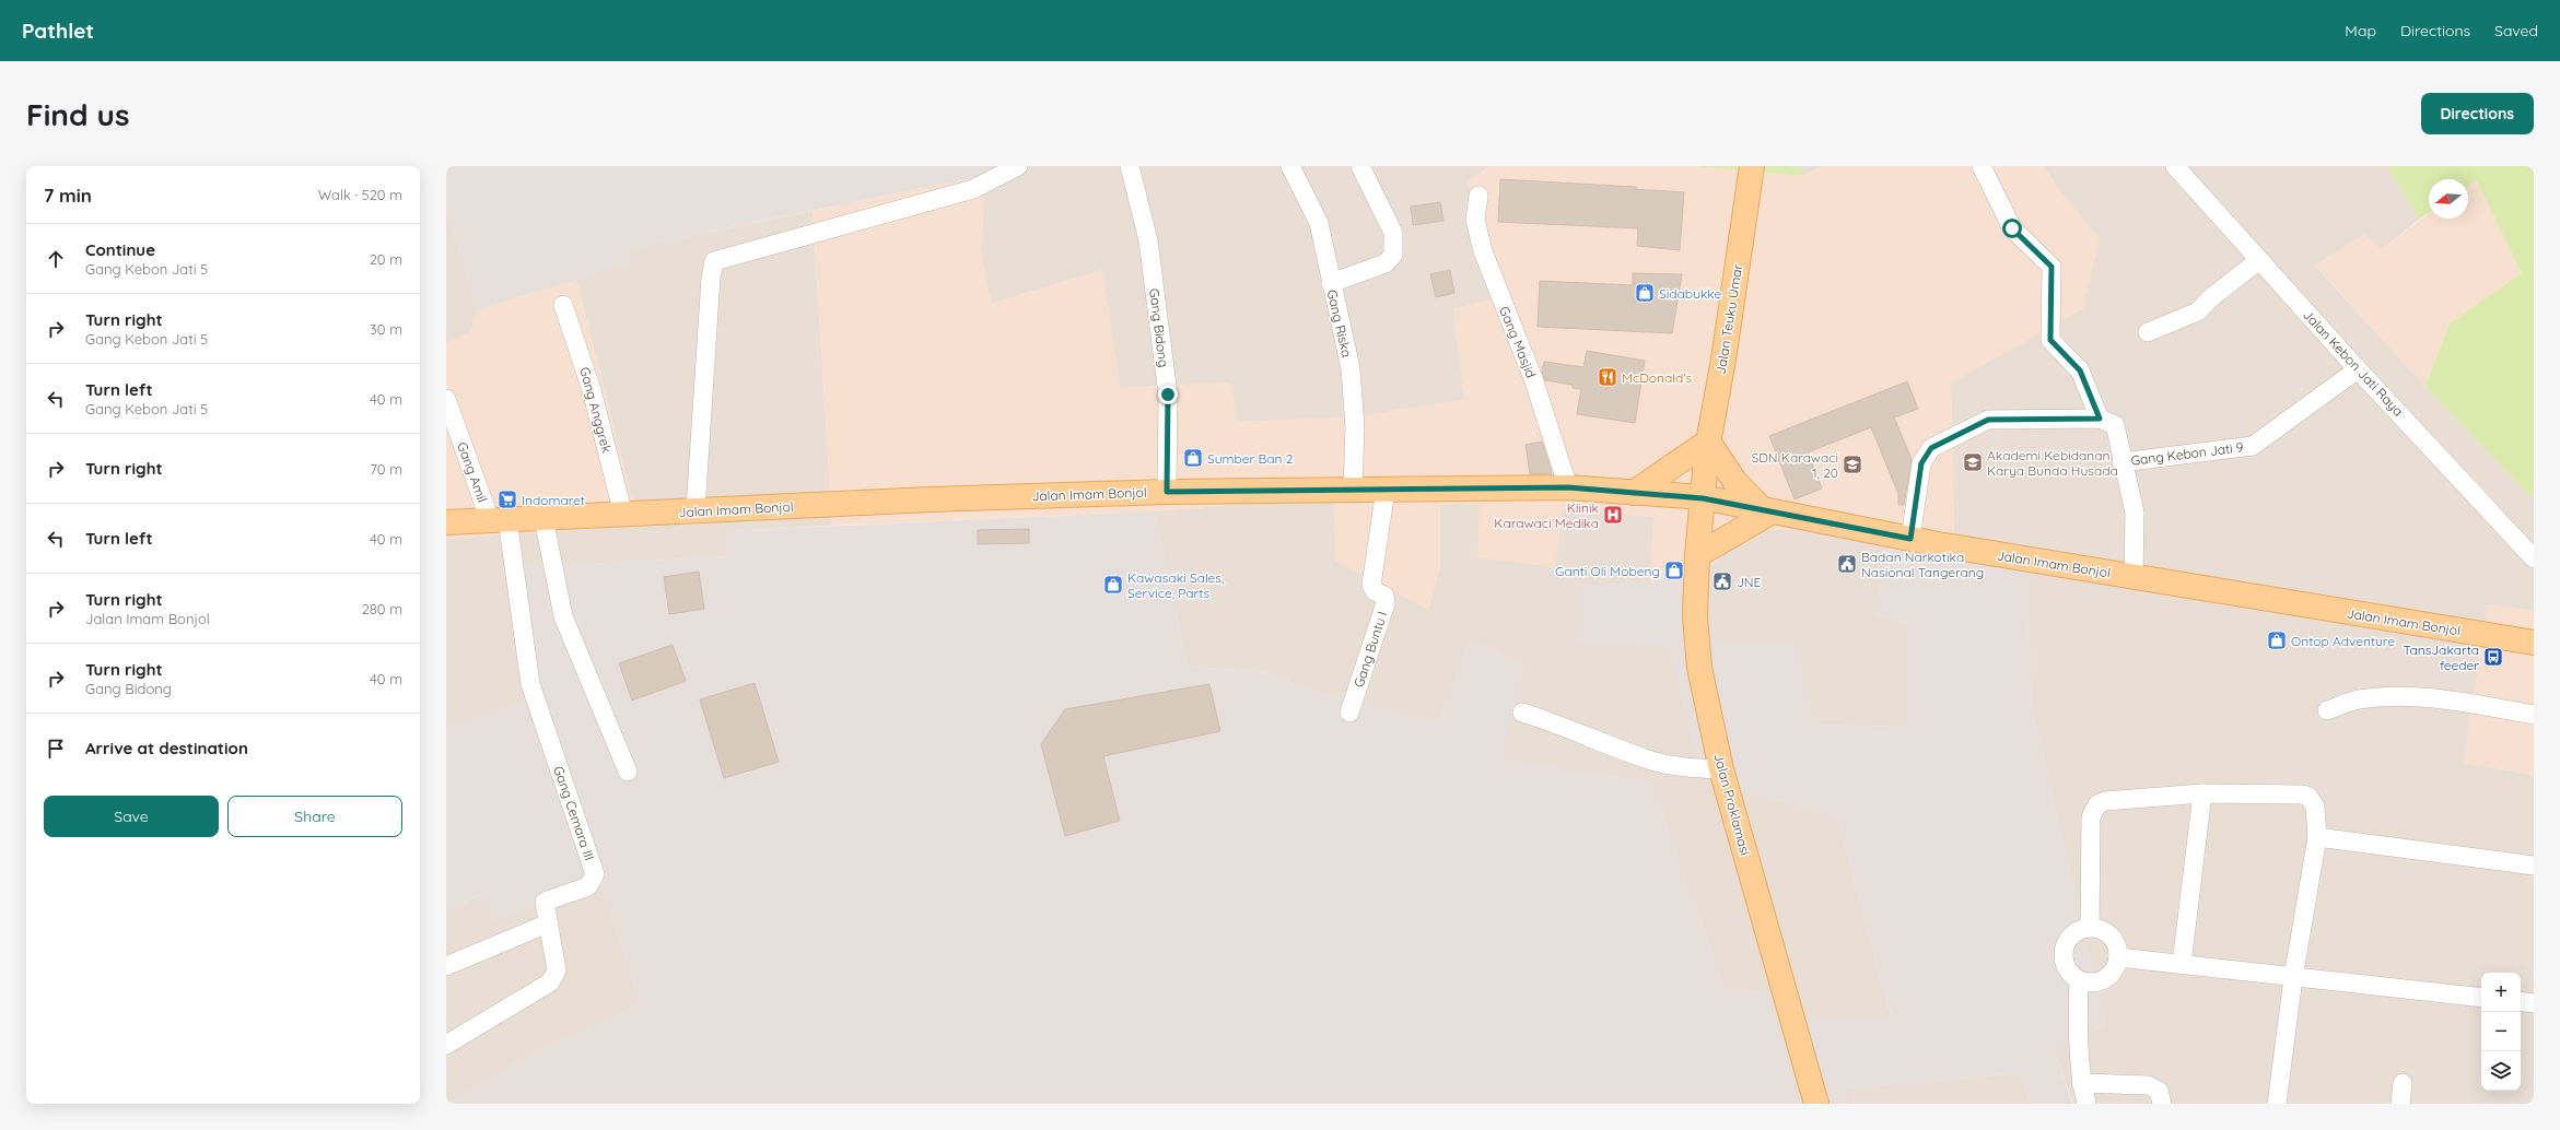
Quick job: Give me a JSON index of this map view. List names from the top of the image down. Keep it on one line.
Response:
{"streets":{"main road":["Jalan Teuku Umar","Jalan Imam Bonjol","Jalan Proklamasi"],"street":["Gang Riska","Gang Bidong","Gang Masjid","Jalan Kebon Jati Raya","Gang Anggrek","Gang Kebon Jati 9","Gang Amil","Gang Buntu I","Gang Cemara III"]},"crossings":[["Jalan Teuku Umar","Jalan Imam Bonjol"],["Jalan Teuku Umar","Jalan Proklamasi"],["Gang Riska","Jalan Imam Bonjol"],["Gang Bidong","Jalan Imam Bonjol"],["Gang Masjid","Jalan Imam Bonjol"],["Jalan Kebon Jati Raya","Gang Kebon Jati 9"],["Gang Anggrek","Jalan Imam Bonjol"],["Gang Amil","Jalan Imam Bonjol"],["Gang Amil","Gang Cemara III"],["Jalan Imam Bonjol","Gang Buntu I"],["Jalan Imam Bonjol","Jalan Proklamasi"],["Jalan Imam Bonjol","Gang Cemara III"]],"places":{"shop":["Sidabukke","Sumber Ban 2","Ganti Oli Mobeng","Kawasaki Sales, Service, Parts","Ontop Adventure"],"restaurant":["McDonald's"],"school or university":["Akademi Kebidanan Karya Bunda Husada","SDN Karawaci 1, 20"],"supermarket":["Indomaret"],"hospital":["Klinik Karawaci Medika"],"public building":["Badan Narkotika Nasional Tangerang","JNE"],"bus stop":["TansJakarta feeder"]},"north":"left","page":{"header":"Pathlet","nav":["Map","Directions","Saved"],"buttons":["Directions",["Save","Share"]],"title":"Find us","heading":["7 min","Walk · 520 m"],"list":[["Continue","Gang Kebon Jati 5","20 m"],["Turn right","Gang Kebon Jati 5","30 m"],["Turn left","Gang Kebon Jati 5","40 m"],["Turn right","70 m"],["Turn left","40 m"],["Turn right","Jalan Imam Bonjol","280 m"],["Turn right","Gang Bidong","40 m"],"Arrive at destination"],"map_buttons":["+","−"]}}
